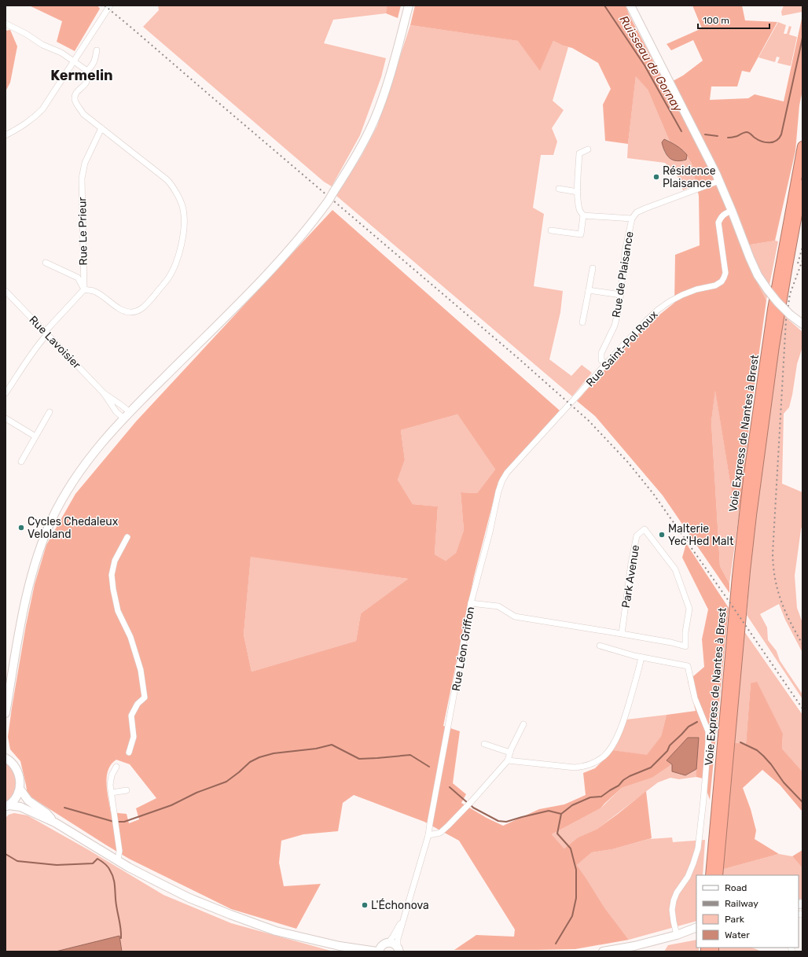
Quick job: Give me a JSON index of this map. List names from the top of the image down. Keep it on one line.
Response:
{"streets":{"highway":["Voie Express de Nantes à Brest"],"street":["Rue Le Prieur","Rue de Plaisance","Rue Lavoisier","Rue Saint-Pol Roux","Park Avenue","Rue Léon Griffon"]},"crossings":[["Rue de Plaisance","Rue Saint-Pol Roux"],["Rue Saint-Pol Roux","Rue Léon Griffon"]],"districts":["Kermelin"],"water":["Ruisseau de Gornay"],"places":["Résidence Plaisance","Cycles Chedaleux Veloland","Malterie Yec'Hed Malt","L'Échonova"],"legend":["Road","Railway","Park","Water"],"scale_bar":"100 m"}
